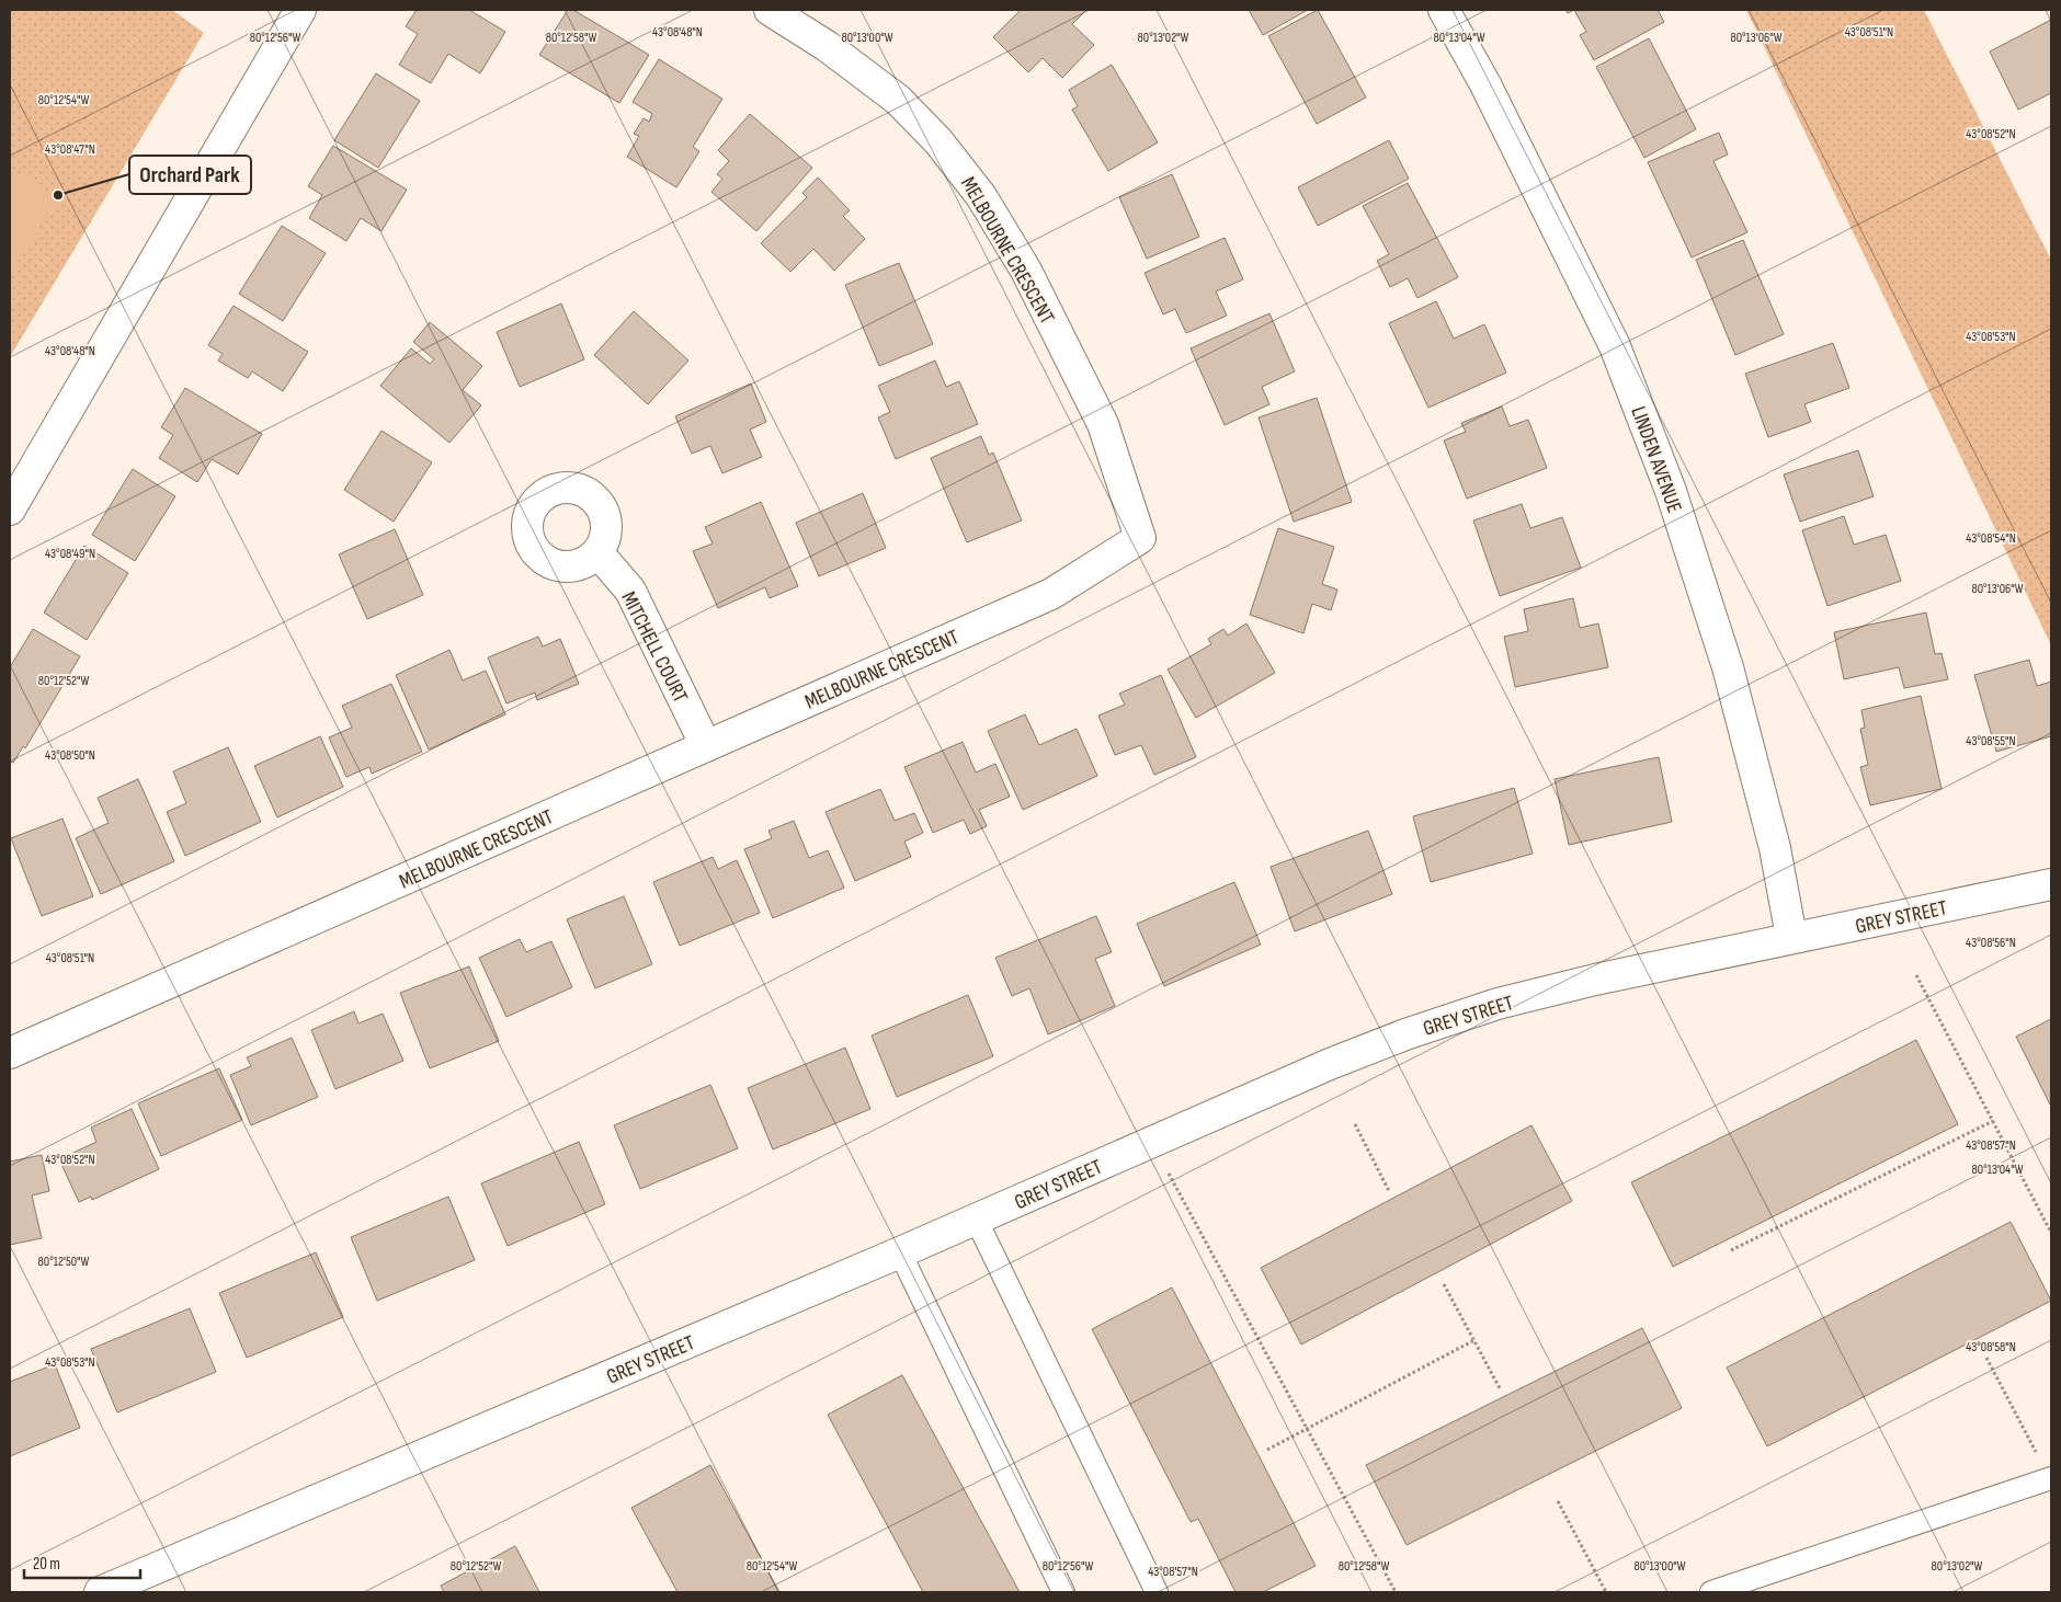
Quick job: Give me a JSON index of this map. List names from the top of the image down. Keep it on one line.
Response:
{"streets":{"street":["MELBOURNE CRESCENT","LINDEN AVENUE","MITCHELL COURT","GREY STREET"]},"crossings":[["MELBOURNE CRESCENT","MITCHELL COURT"],["LINDEN AVENUE","GREY STREET"]],"places":["Orchard Park"],"scale_bar":"20 m","coordinates":["43°08'48\"N","43°08'51\"N","80°12'56\"W","80°12'58\"W","80°13'00\"W","80°13'02\"W","80°13'04\"W","80°13'06\"W","80°12'54\"W","43°08'52\"N","43°08'47\"N","43°08'53\"N","43°08'54\"N","43°08'49\"N","80°12'52\"W","43°08'55\"N","43°08'50\"N","43°08'56\"N","43°08'57\"N","80°12'50\"W","43°08'58\"N"]}
